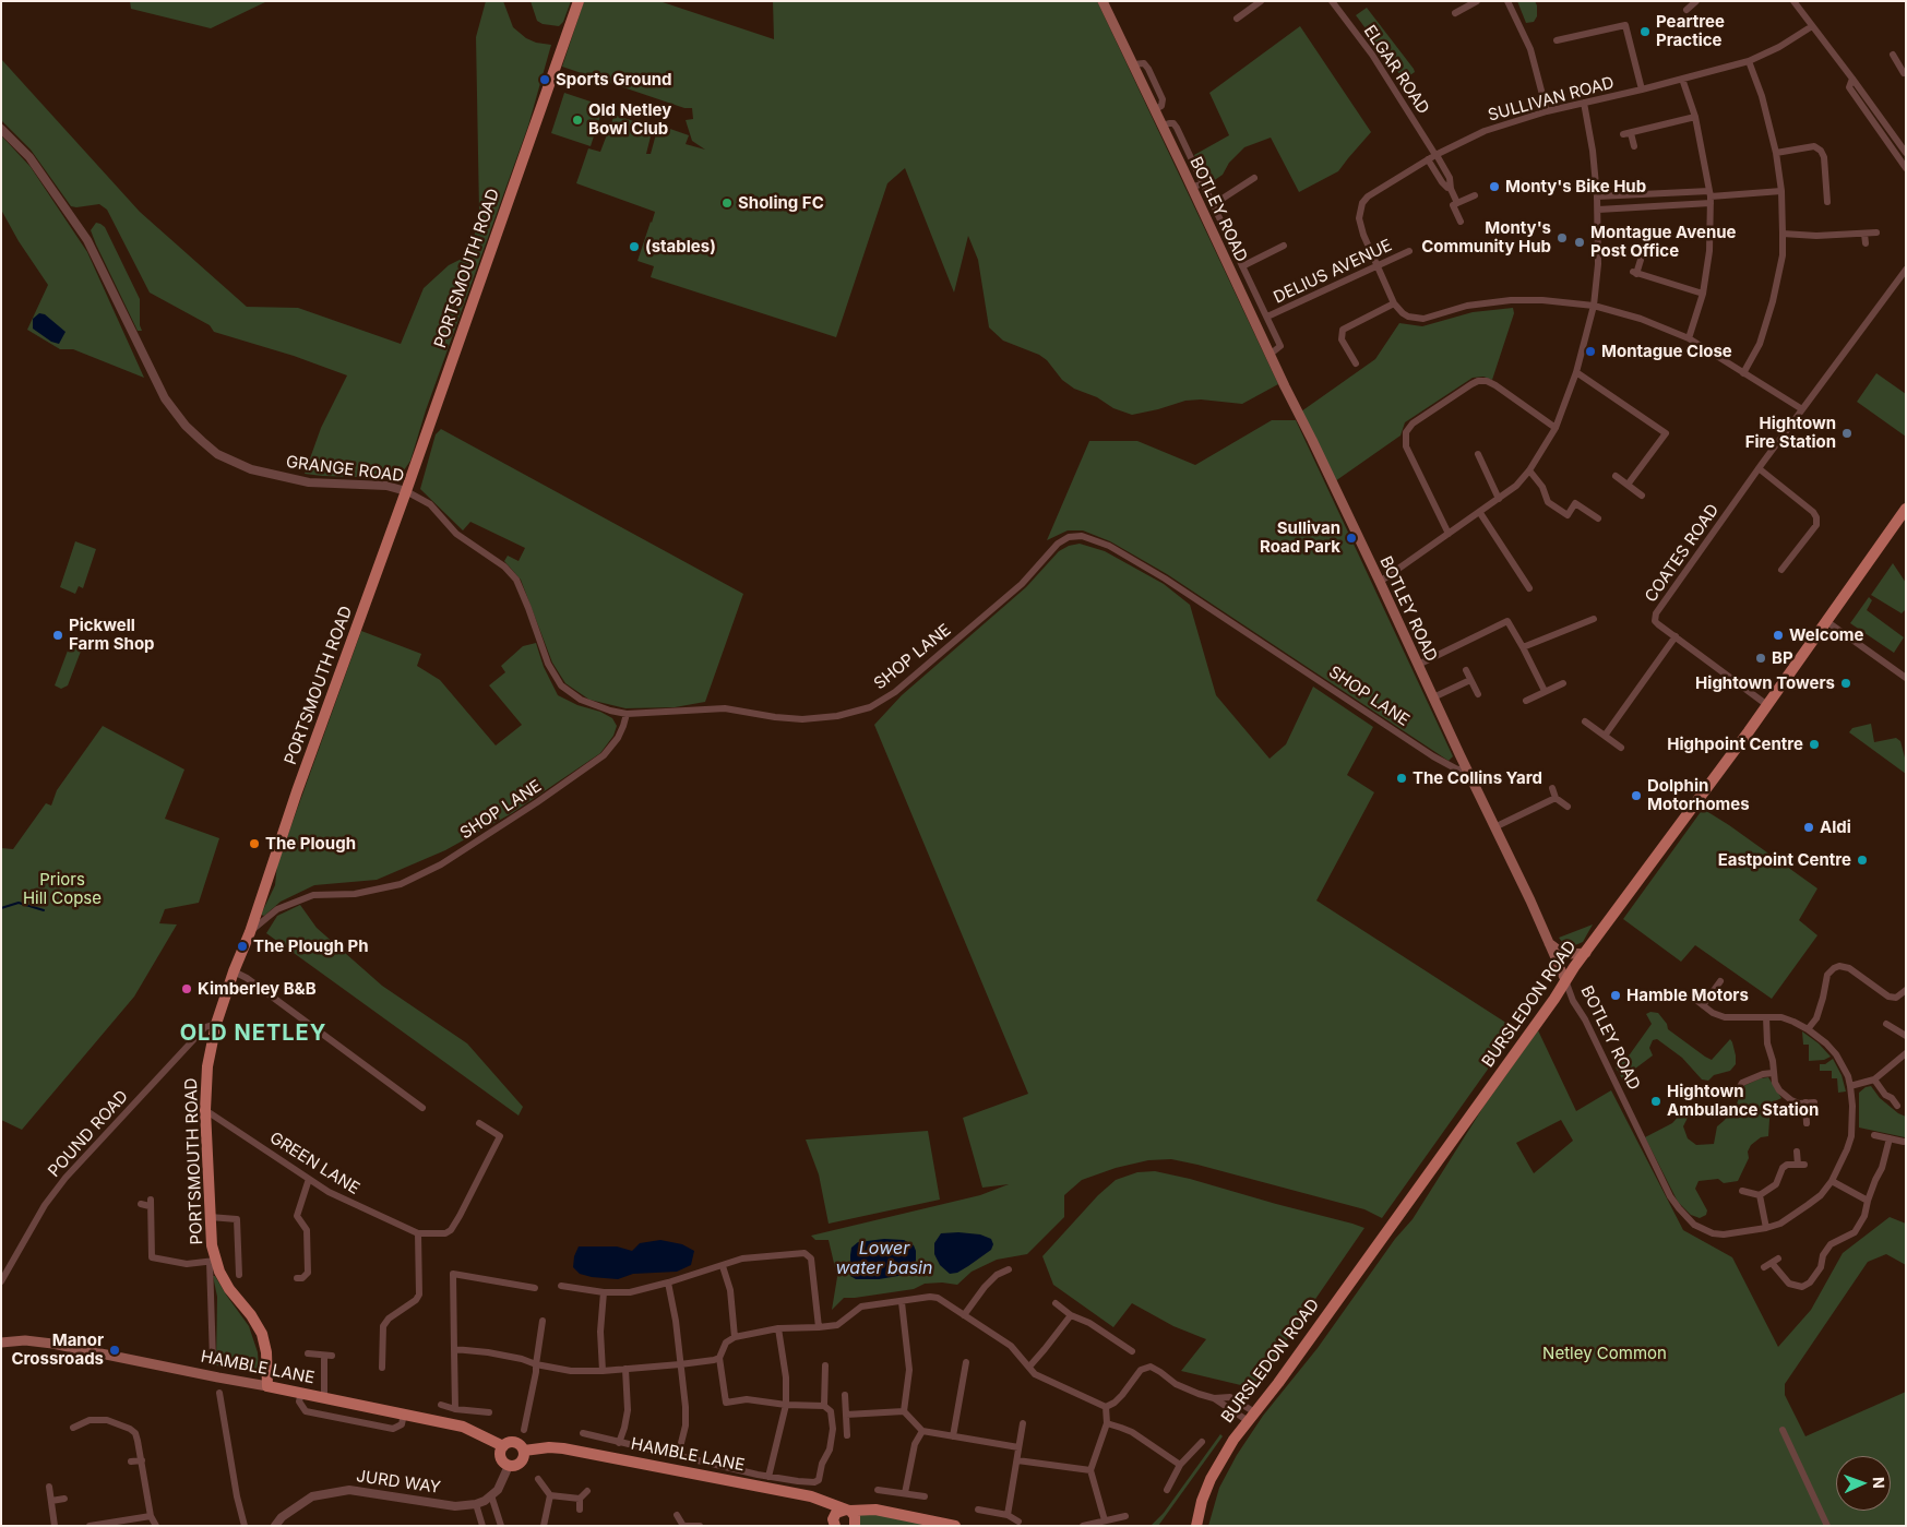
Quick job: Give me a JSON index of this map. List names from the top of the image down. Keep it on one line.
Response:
{"streets":{"main road":["BOTLEY ROAD","PORTSMOUTH ROAD","BURSLEDON ROAD","HAMBLE LANE"],"street":["ELGAR ROAD","SULLIVAN ROAD","DELIUS AVENUE","GRANGE ROAD","COATES ROAD","SHOP LANE","POUND ROAD","GREEN LANE","JURD WAY"]},"crossings":[["ELGAR ROAD","SULLIVAN ROAD"],["SULLIVAN ROAD","DELIUS AVENUE"],["BOTLEY ROAD","SHOP LANE"],["BOTLEY ROAD","BURSLEDON ROAD"],["PORTSMOUTH ROAD","GRANGE ROAD"],["PORTSMOUTH ROAD","SHOP LANE"],["PORTSMOUTH ROAD","POUND ROAD"],["PORTSMOUTH ROAD","GREEN LANE"],["PORTSMOUTH ROAD","HAMBLE LANE"],["GRANGE ROAD","SHOP LANE"],["COATES ROAD","BURSLEDON ROAD"],["HAMBLE LANE","JURD WAY"]],"districts":["OLD NETLEY"],"water":["Lower water basin"],"parks":["Priors Hill Copse","Netley Common"],"places":["Peartree Practice","Sports Ground","Old Netley Bowl Club","Monty's Bike Hub","Sholing FC","Monty's Community Hub","Montague Avenue Post Office","(stables)","Montague Close","Hightown Fire Station","Sullivan Road Park","Pickwell Farm Shop","Welcome","BP","Hightown Towers","Highpoint Centre","The Collins Yard","Dolphin Motorhomes","Aldi","The Plough","Eastpoint Centre","The Plough Ph","Kimberley B&B","Hamble Motors","Hightown Ambulance Station","Manor Crossroads"],"north":"right"}
